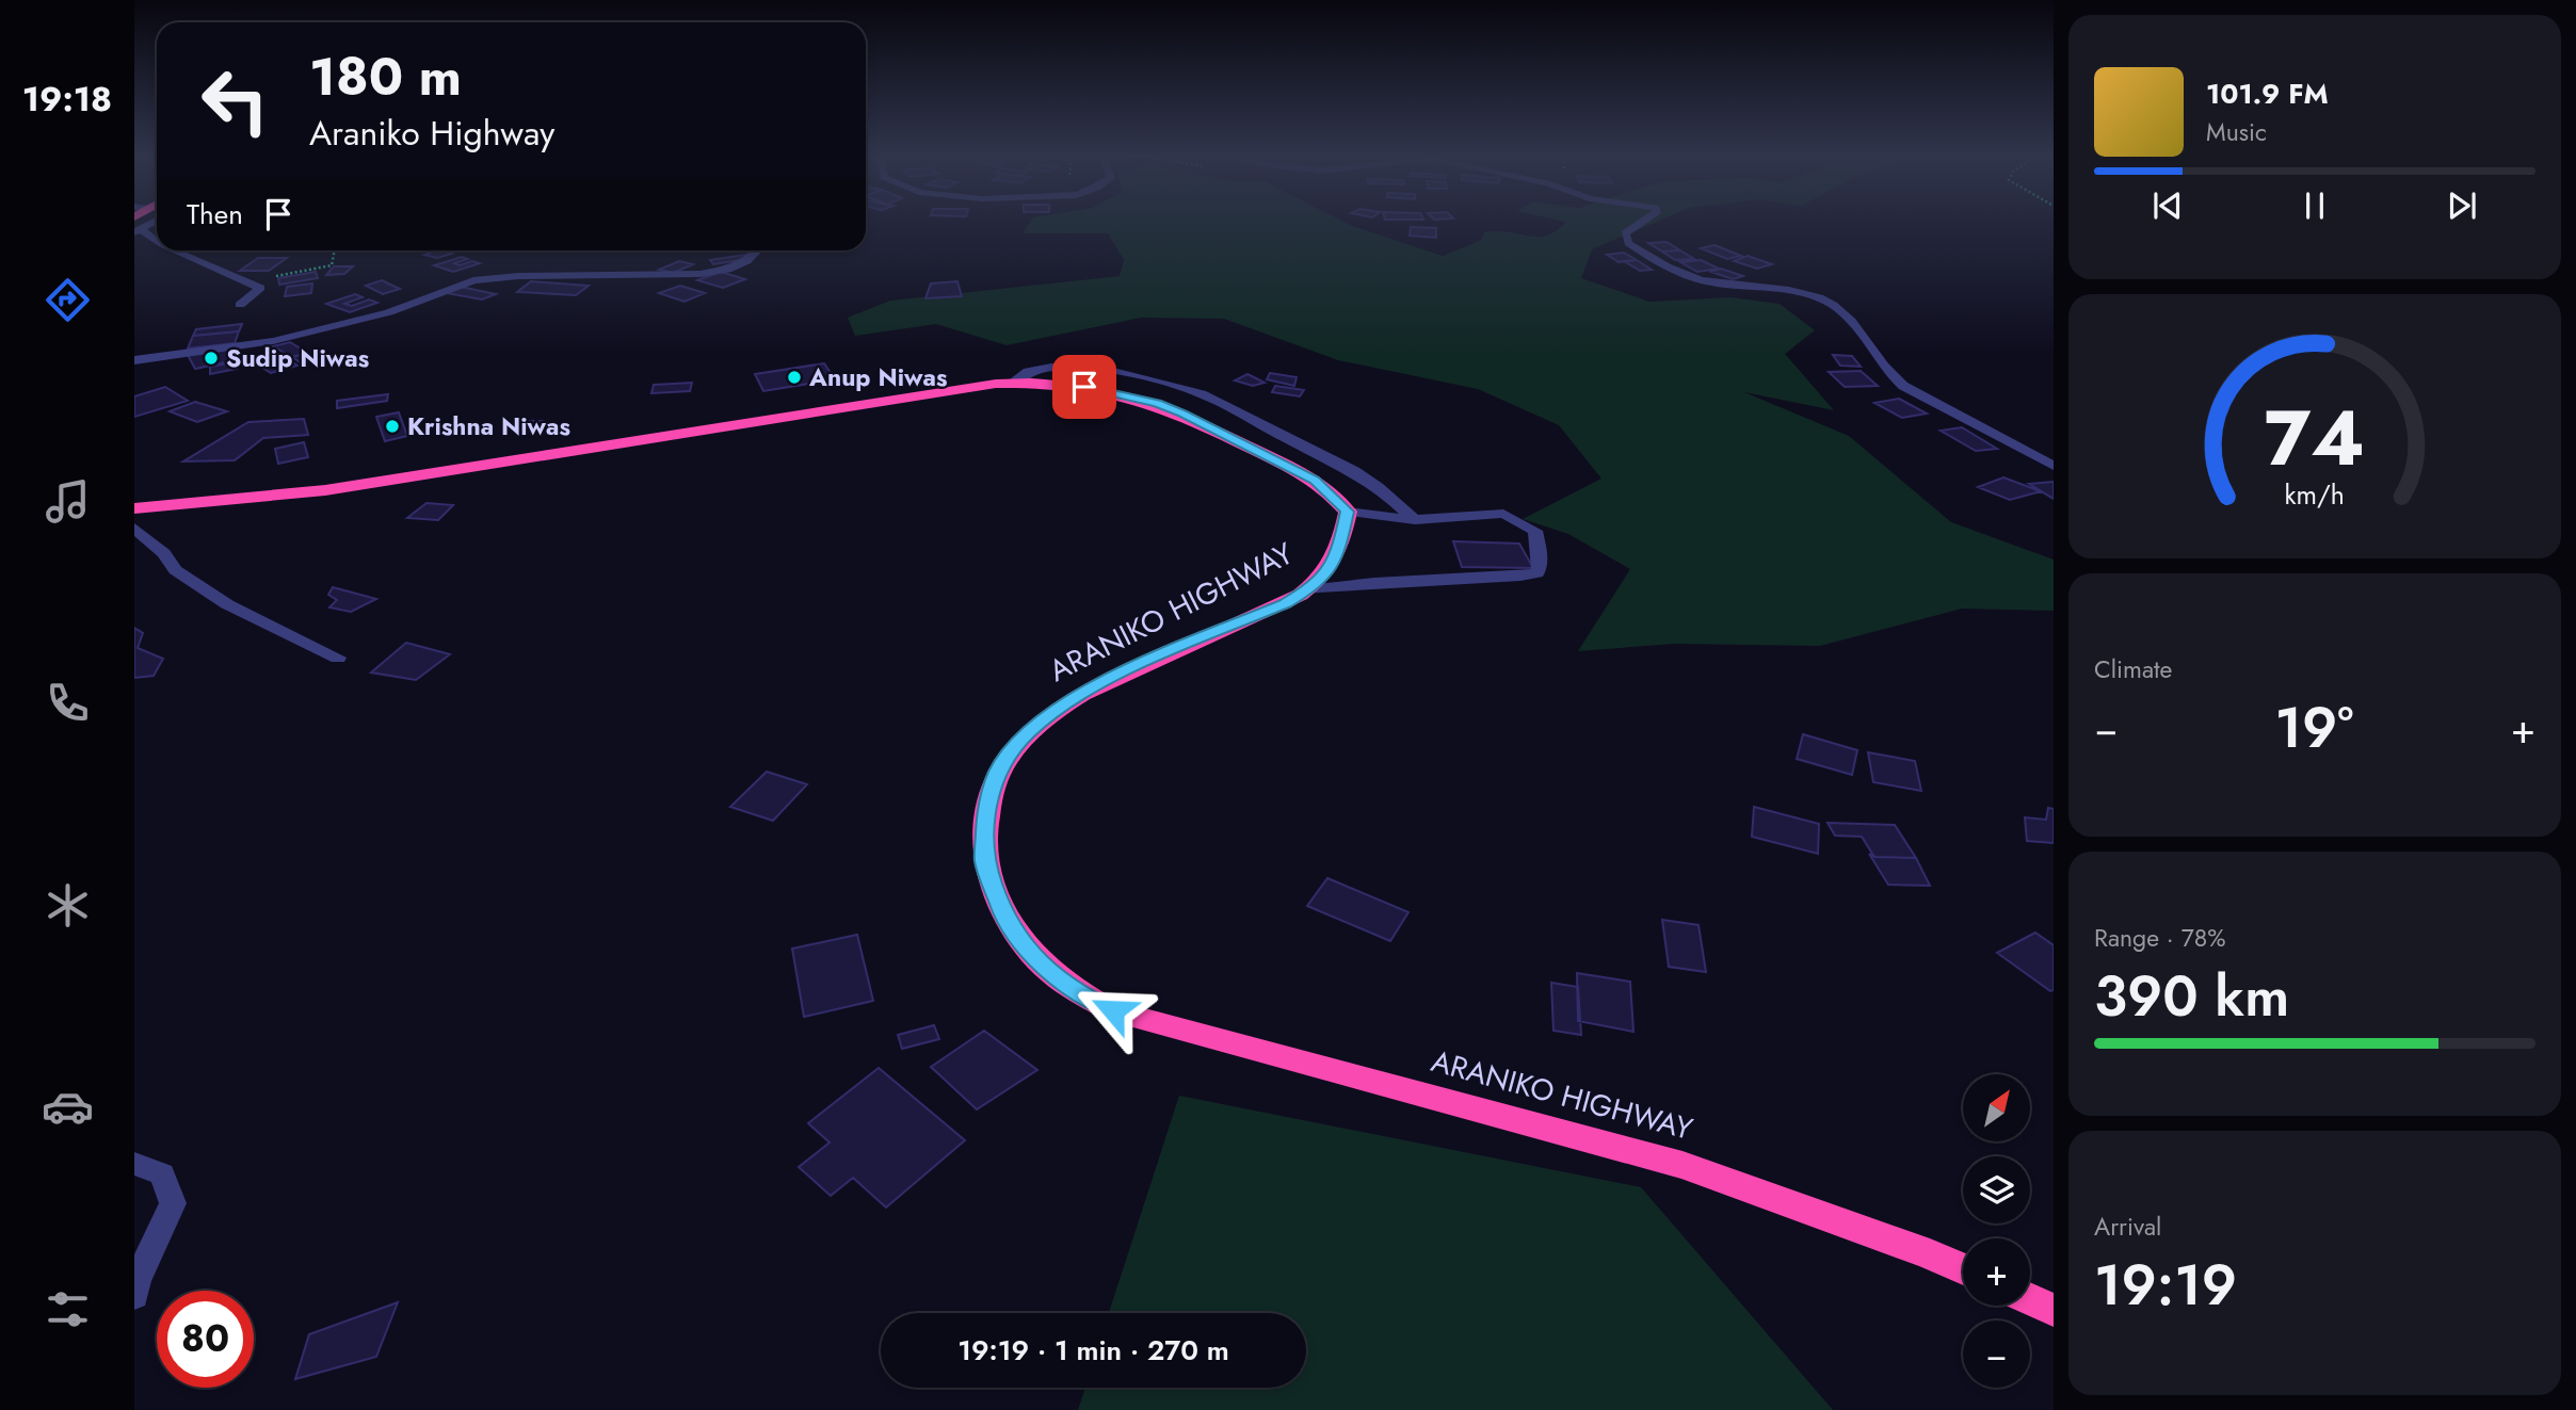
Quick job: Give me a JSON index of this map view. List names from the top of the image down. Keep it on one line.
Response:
{"streets":{"highway":["ARANIKO HIGHWAY"]},"places":["Sudip Niwas","Anup Niwas","Krishna Niwas"],"north":"top right","page":{"tabs":"19:18","turn":["180 m","Araniko Highway"],"song":["101.9 FM","Music"],"then":"Then","tile":["Climate",["Range · 78%","390 km"],["Arrival","19:19"]],"heat":["−","19°","+"],"map_buttons":["+","−"],"limit":"80","trip":"19:19 · 1 min · 270 m","gauge":["74","km/h"]}}
